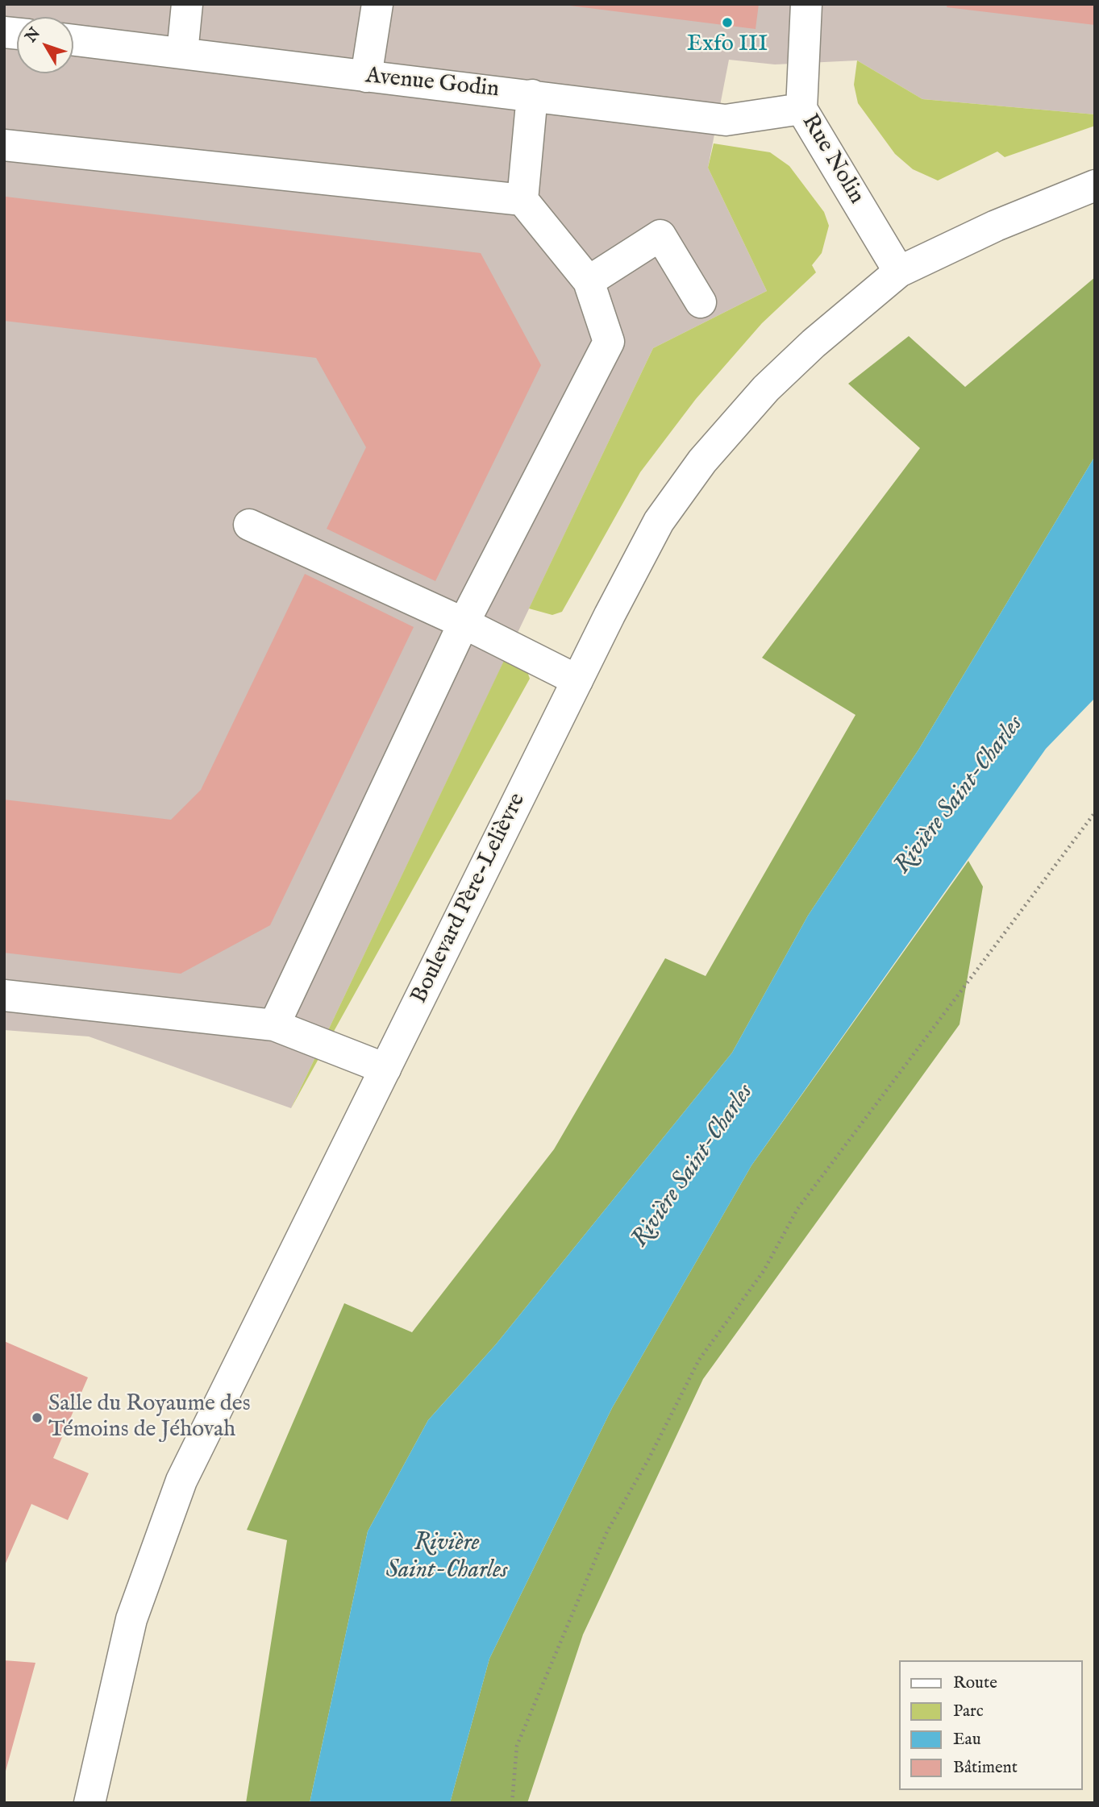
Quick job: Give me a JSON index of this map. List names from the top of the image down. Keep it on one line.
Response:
{"streets":{"main road":["Avenue Godin","Rue Nolin","Boulevard Père-Lelièvre"]},"crossings":[["Avenue Godin","Rue Nolin"],["Rue Nolin","Boulevard Père-Lelièvre"]],"water":["Rivière Saint-Charles"],"places":["Exfo III","Salle du Royaume des Témoins de Jéhovah"],"legend":["Route","Parc","Eau","Bâtiment"],"north":"top left"}
